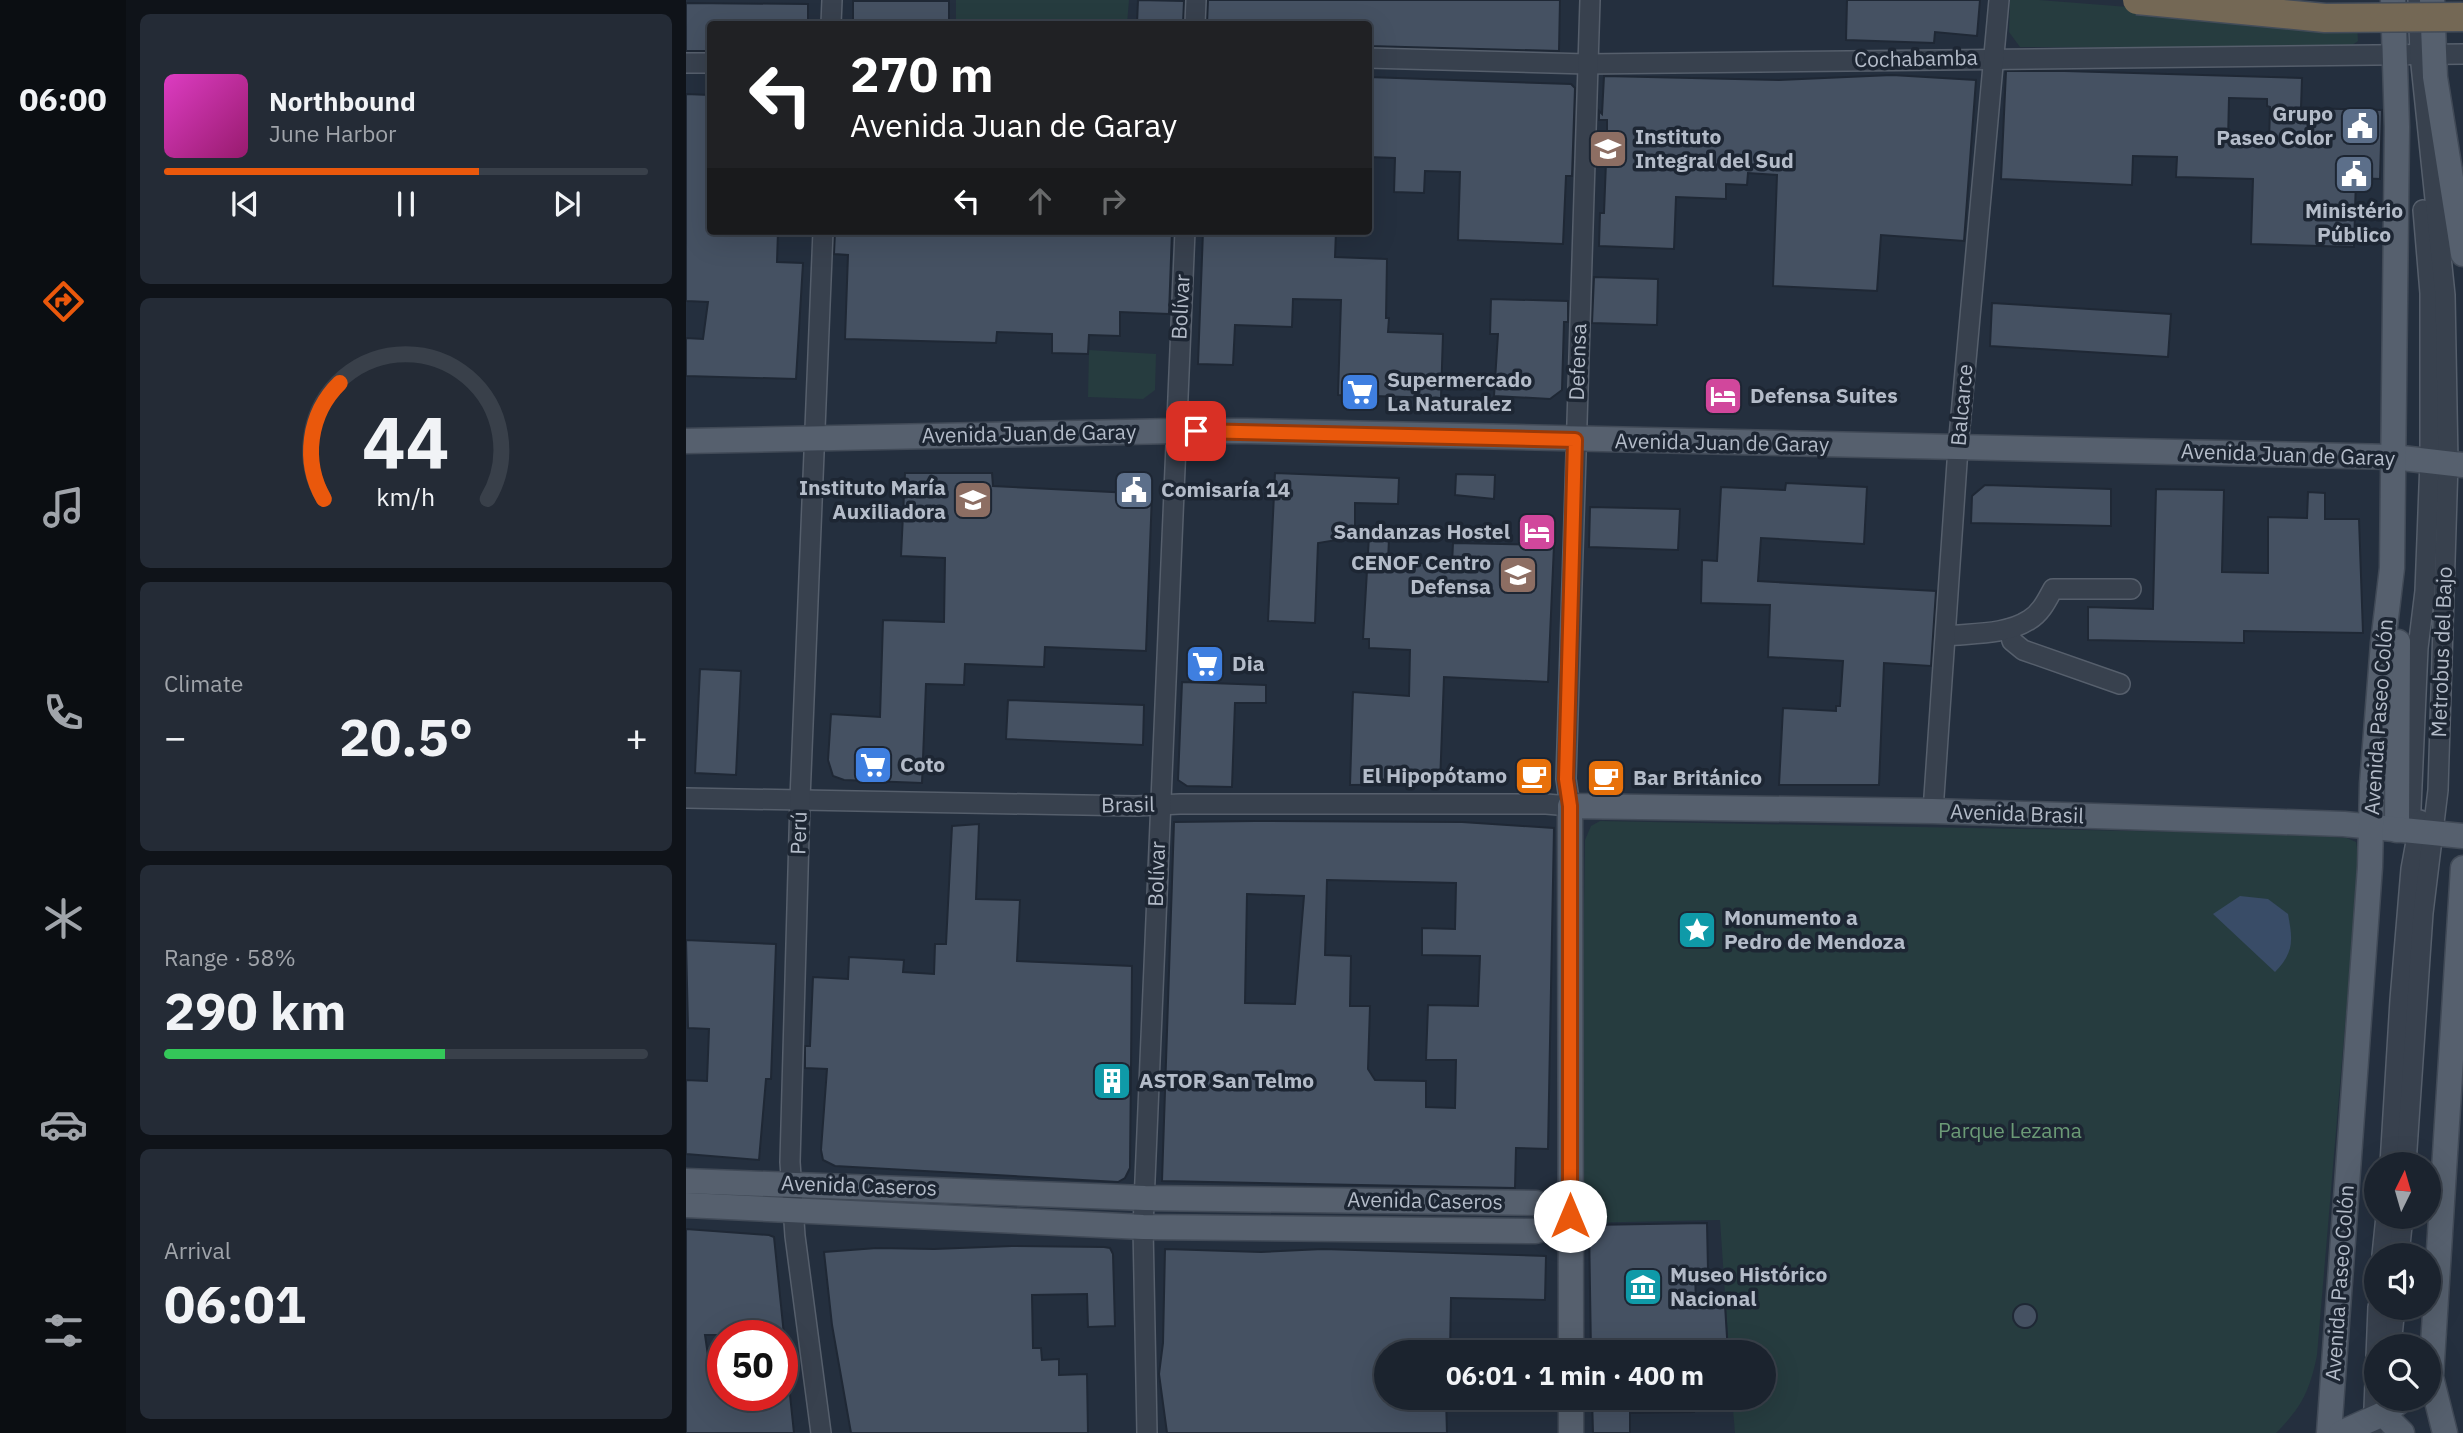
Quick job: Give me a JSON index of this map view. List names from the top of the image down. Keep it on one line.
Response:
{"streets":{"main road":["Defensa","Avenida Juan de Garay","Avenida Paseo Colón","Avenida Brasil","Avenida Caseros"],"street":["Cochabamba","Bolívar","Balcarce","Metrobus del Bajo","Brasil","Perú"]},"crossings":[["Cochabamba","Defensa"],["Cochabamba","Balcarce"],["Cochabamba","Metrobus del Bajo"],["Cochabamba","Avenida Paseo Colón"],["Bolívar","Avenida Juan de Garay"],["Bolívar","Brasil"],["Bolívar","Avenida Caseros"],["Defensa","Avenida Juan de Garay"],["Defensa","Brasil"],["Defensa","Avenida Brasil"],["Defensa","Avenida Caseros"],["Balcarce","Avenida Juan de Garay"],["Balcarce","Avenida Brasil"],["Avenida Juan de Garay","Metrobus del Bajo"],["Avenida Juan de Garay","Avenida Paseo Colón"],["Avenida Juan de Garay","Perú"],["Metrobus del Bajo","Avenida Paseo Colón"],["Metrobus del Bajo","Avenida Brasil"],["Avenida Paseo Colón","Avenida Brasil"],["Brasil","Avenida Brasil"],["Brasil","Perú"],["Perú","Avenida Caseros"]],"parks":["Parque Lezama"],"places":{"public building":["Grupo Paseo Color","Ministério Público","Comisaría 14"],"school or university":["Instituto Integral del Sud","Instituto María Auxiliadora","CENOF Centro Defensa"],"supermarket":["Supermercado La Naturalez","Dia","Coto"],"hotel":["Defensa Suites","Sandanzas Hostel"],"cafe":["El Hipopótamo","Bar Británico"],"place":["Monumento a Pedro de Mendoza"],"building":["ASTOR San Telmo"],"museum":["Museo Histórico Nacional"]},"north":"top","page":{"tabs":"06:00","turn":["270 m","Avenida Juan de Garay"],"song":["Northbound","June Harbor"],"tile":["Climate",["Range · 58%","290 km"],["Arrival","06:01"]],"heat":["−","20.5°","+"],"limit":"50","trip":"06:01 · 1 min · 400 m","gauge":["44","km/h"]}}
